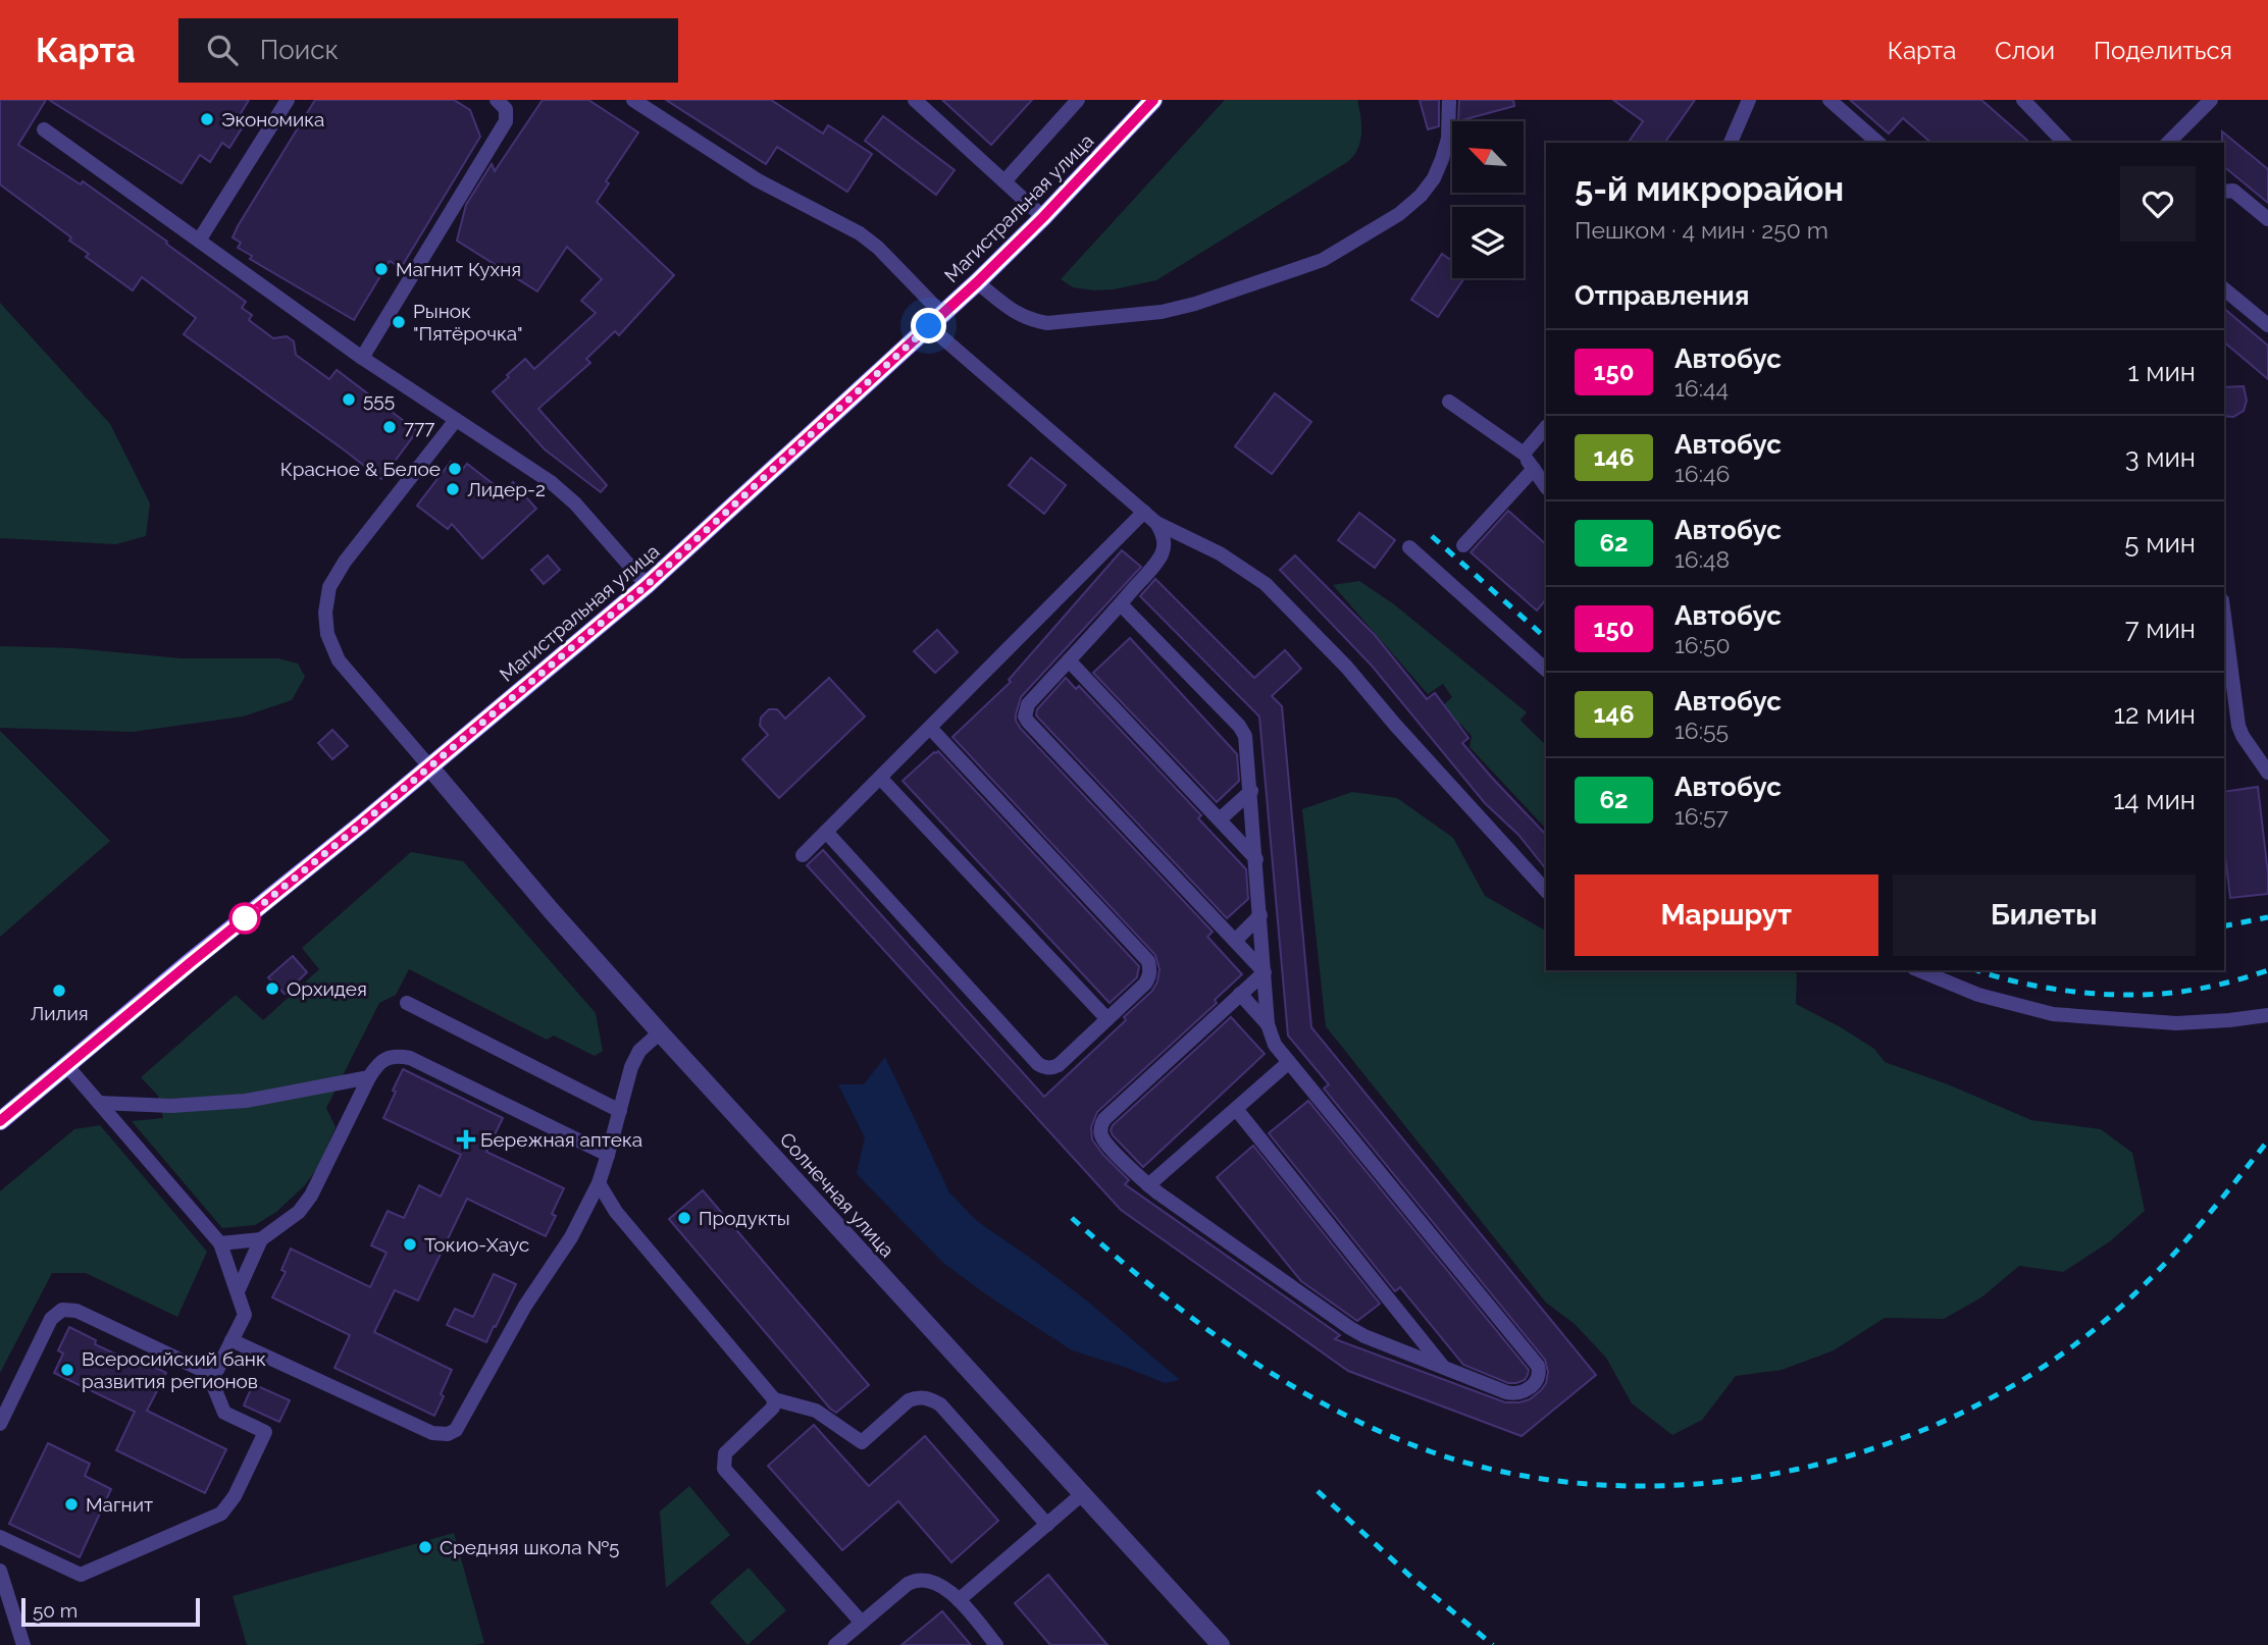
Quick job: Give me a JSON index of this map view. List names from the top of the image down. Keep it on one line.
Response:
{"streets":{"main road":["Магистральная улица"],"street":["Солнечная улица"]},"crossings":[["Магистральная улица","Солнечная улица"]],"places":{"other":["Экономика","Магнит Кухня","Рынок \"Пятёрочка\"","555","777","Красное & Белое","Лидер-2","Орхидея","Лилия","Продукты","Токио-Хаус","Всеросийский банк развития регионов","Магнит","Средняя школа №5"],"health":["Бережная аптека"]},"lines":["bus line 150"],"scale_bar":"50 m","north":"top left","page":{"header":"Карта","search":"Поиск","nav":["Карта","Слои","Поделиться"],"heading":[["5-й микрорайон","Пешком · 4 мин · 250 m"],"Отправления"],"list":[{"mark":"150","name":"Автобус","note":"16:44","value":"1 мин"},{"mark":"146","name":"Автобус","note":"16:46","value":"3 мин"},{"mark":"62","name":"Автобус","note":"16:48","value":"5 мин"},{"mark":"150","name":"Автобус","note":"16:50","value":"7 мин"},{"mark":"146","name":"Автобус","note":"16:55","value":"12 мин"},{"mark":"62","name":"Автобус","note":"16:57","value":"14 мин"}],"buttons":["Маршрут","Билеты"],"scale":"50 m"}}
